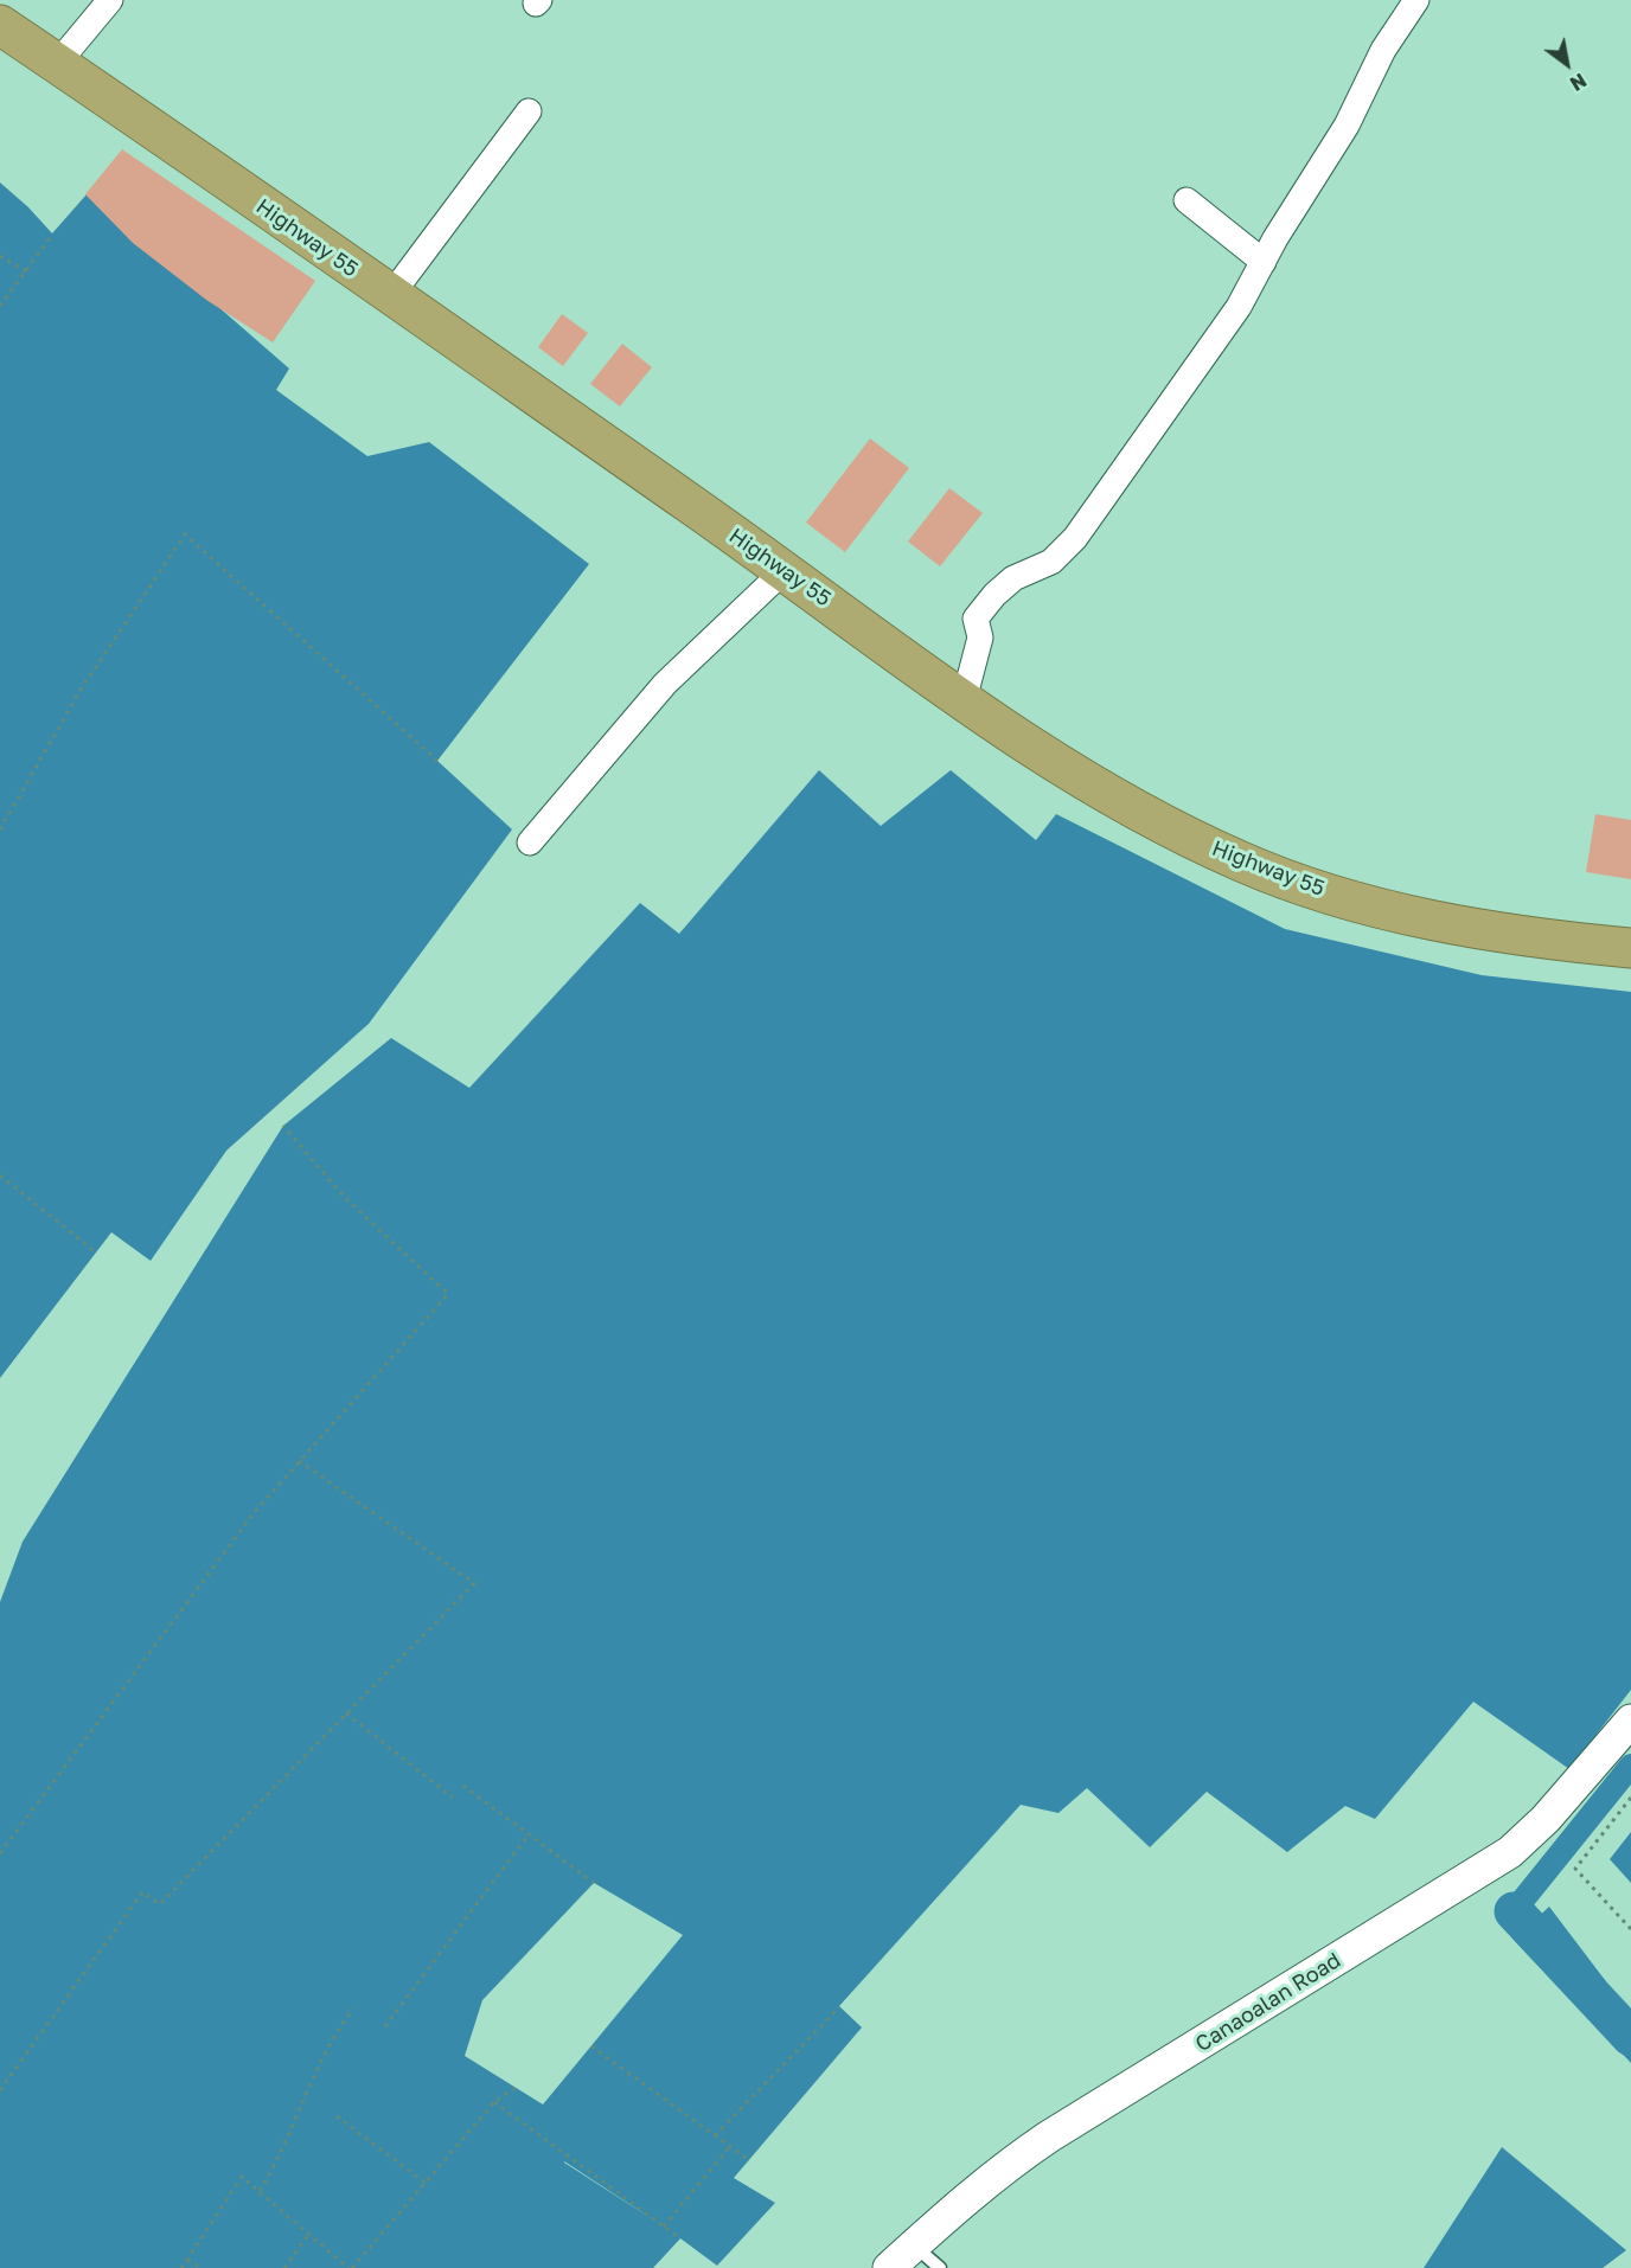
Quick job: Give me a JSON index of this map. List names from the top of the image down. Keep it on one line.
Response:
{"streets":{"highway":["Highway 55"],"street":["Canaoalan Road"]},"north":"bottom right"}
